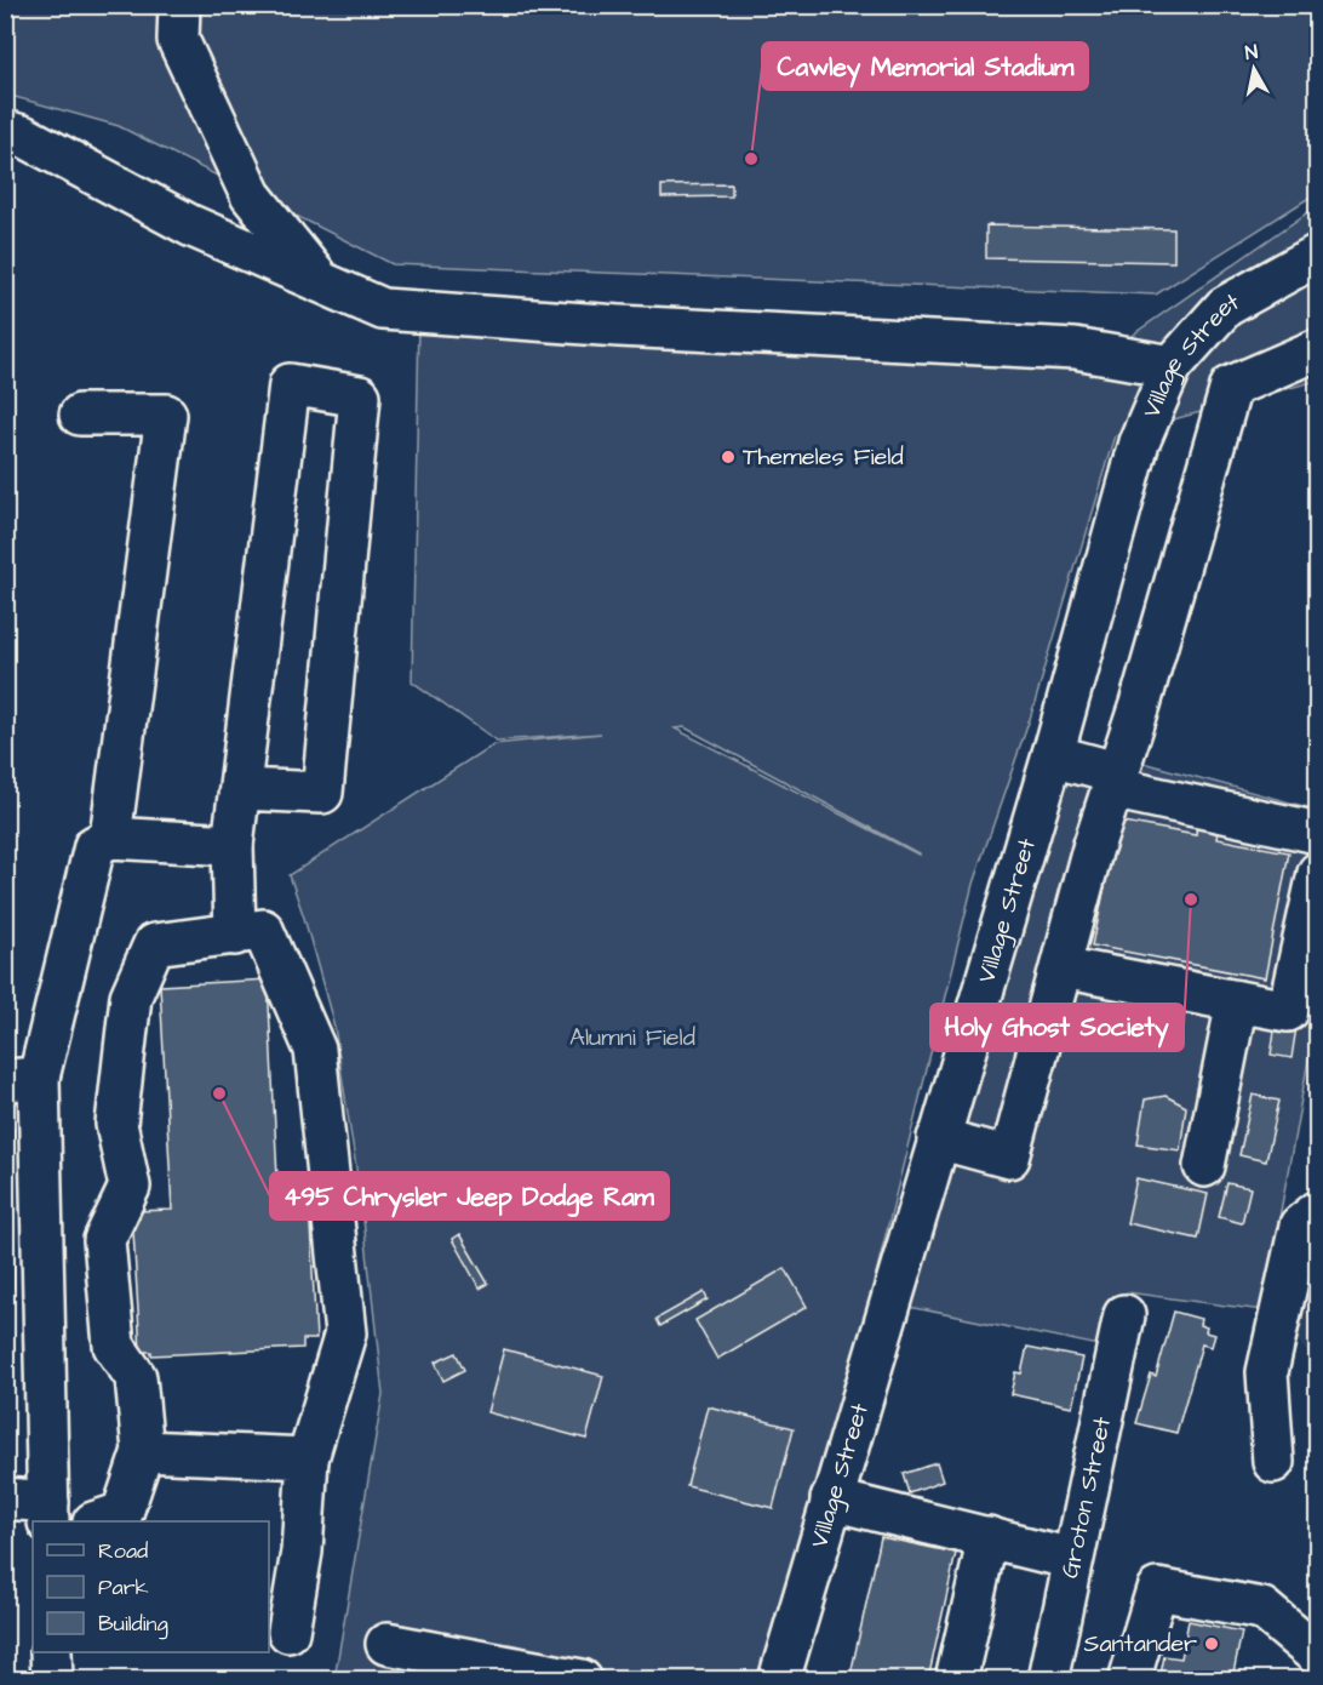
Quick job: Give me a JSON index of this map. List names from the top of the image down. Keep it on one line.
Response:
{"streets":{"street":["Village Street","Groton Street"]},"parks":["Alumni Field"],"places":["Cawley Memorial Stadium","Themeles Field","Holy Ghost Society","495 Chrysler Jeep Dodge Ram","Santander"],"legend":["Road","Park","Building"],"north":"top"}
